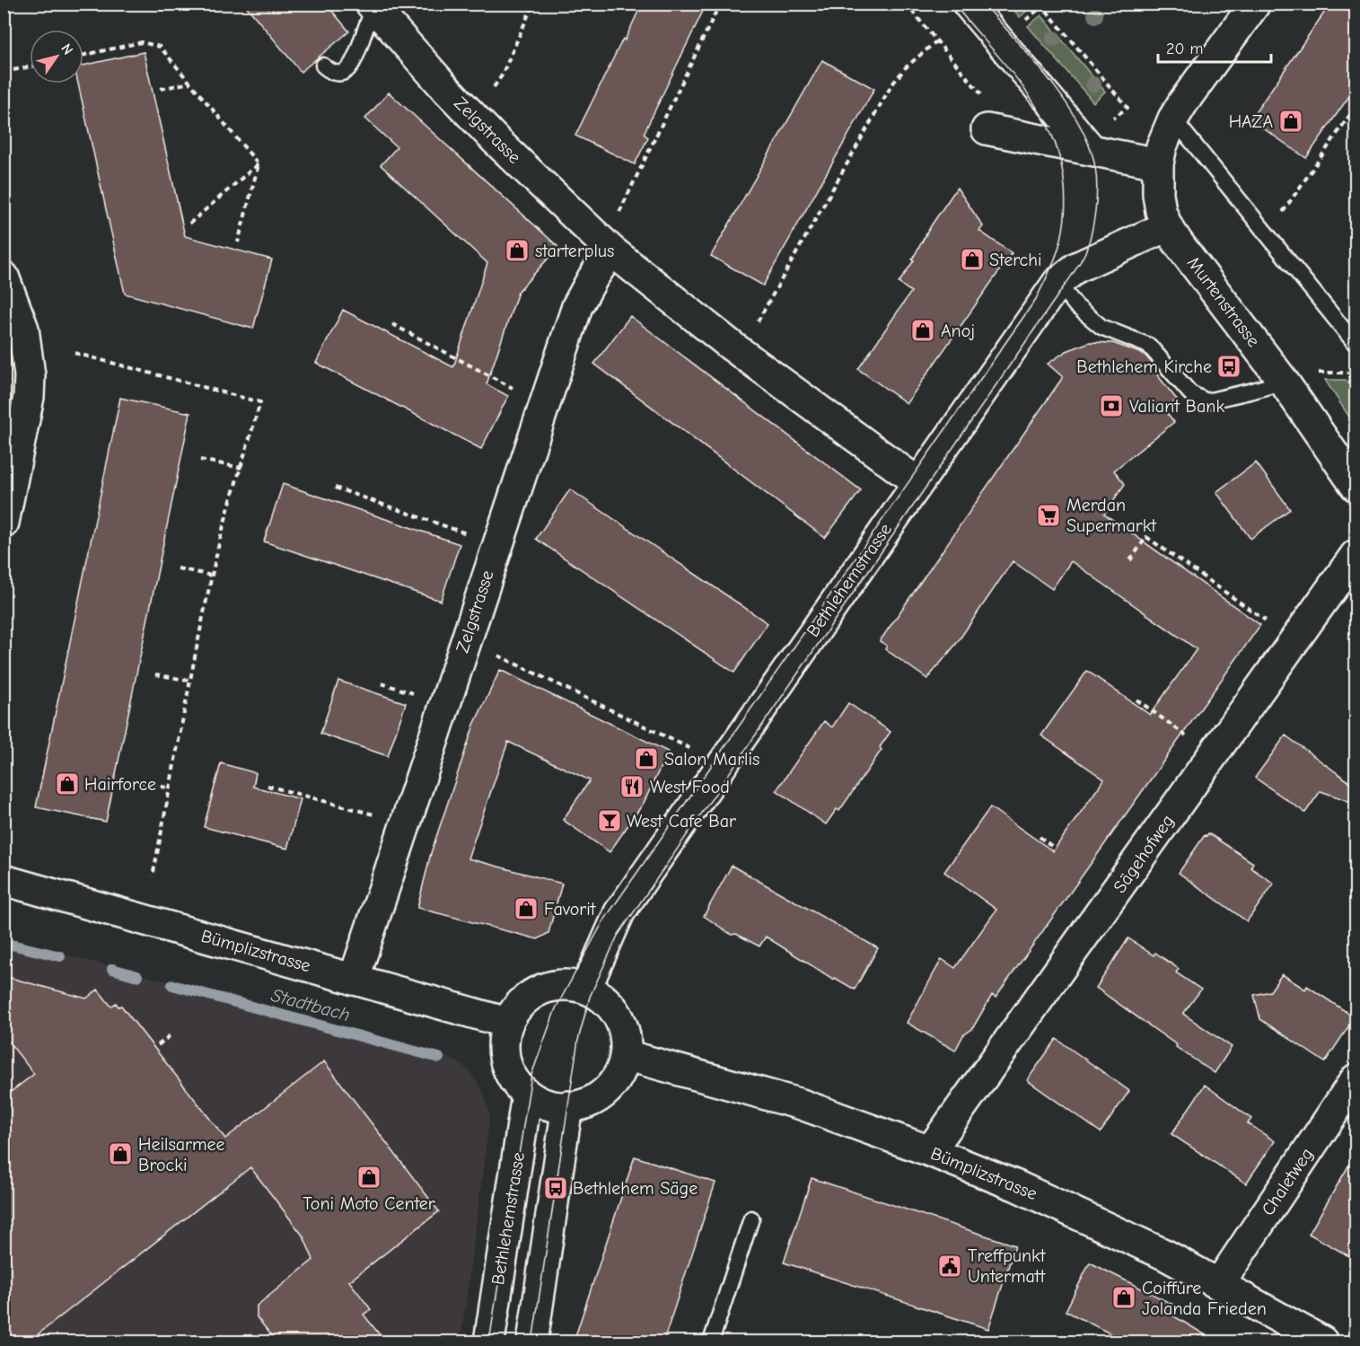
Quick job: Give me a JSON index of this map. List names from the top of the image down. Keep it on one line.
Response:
{"streets":{"street":["Zelgstrasse","Murtenstrasse","Bethlehemstrasse","Sägehofweg","Bümplizstrasse","Chaletweg"]},"crossings":[["Zelgstrasse","Bethlehemstrasse"],["Zelgstrasse","Bümplizstrasse"],["Murtenstrasse","Bethlehemstrasse"],["Bethlehemstrasse","Bümplizstrasse"],["Sägehofweg","Bümplizstrasse"],["Bümplizstrasse","Chaletweg"]],"water":["Stadtbach"],"places":{"shop":["HAZA","starterplus","Sterchi","Anoj","Salon Marlis","Hairforce","Favorit","Heilsarmee Brocki","Toni Moto Center","Coiffure Jolanda Frieden"],"bus stop":["Bethlehem Kirche","Bethlehem Säge"],"bank":["Valiant Bank"],"supermarket":["Merdan Supermarkt"],"restaurant":["West Food"],"bar":["West Cafe Bar"],"public building":["Treffpunkt Untermatt"]},"scale_bar":"20 m","north":"top right"}
